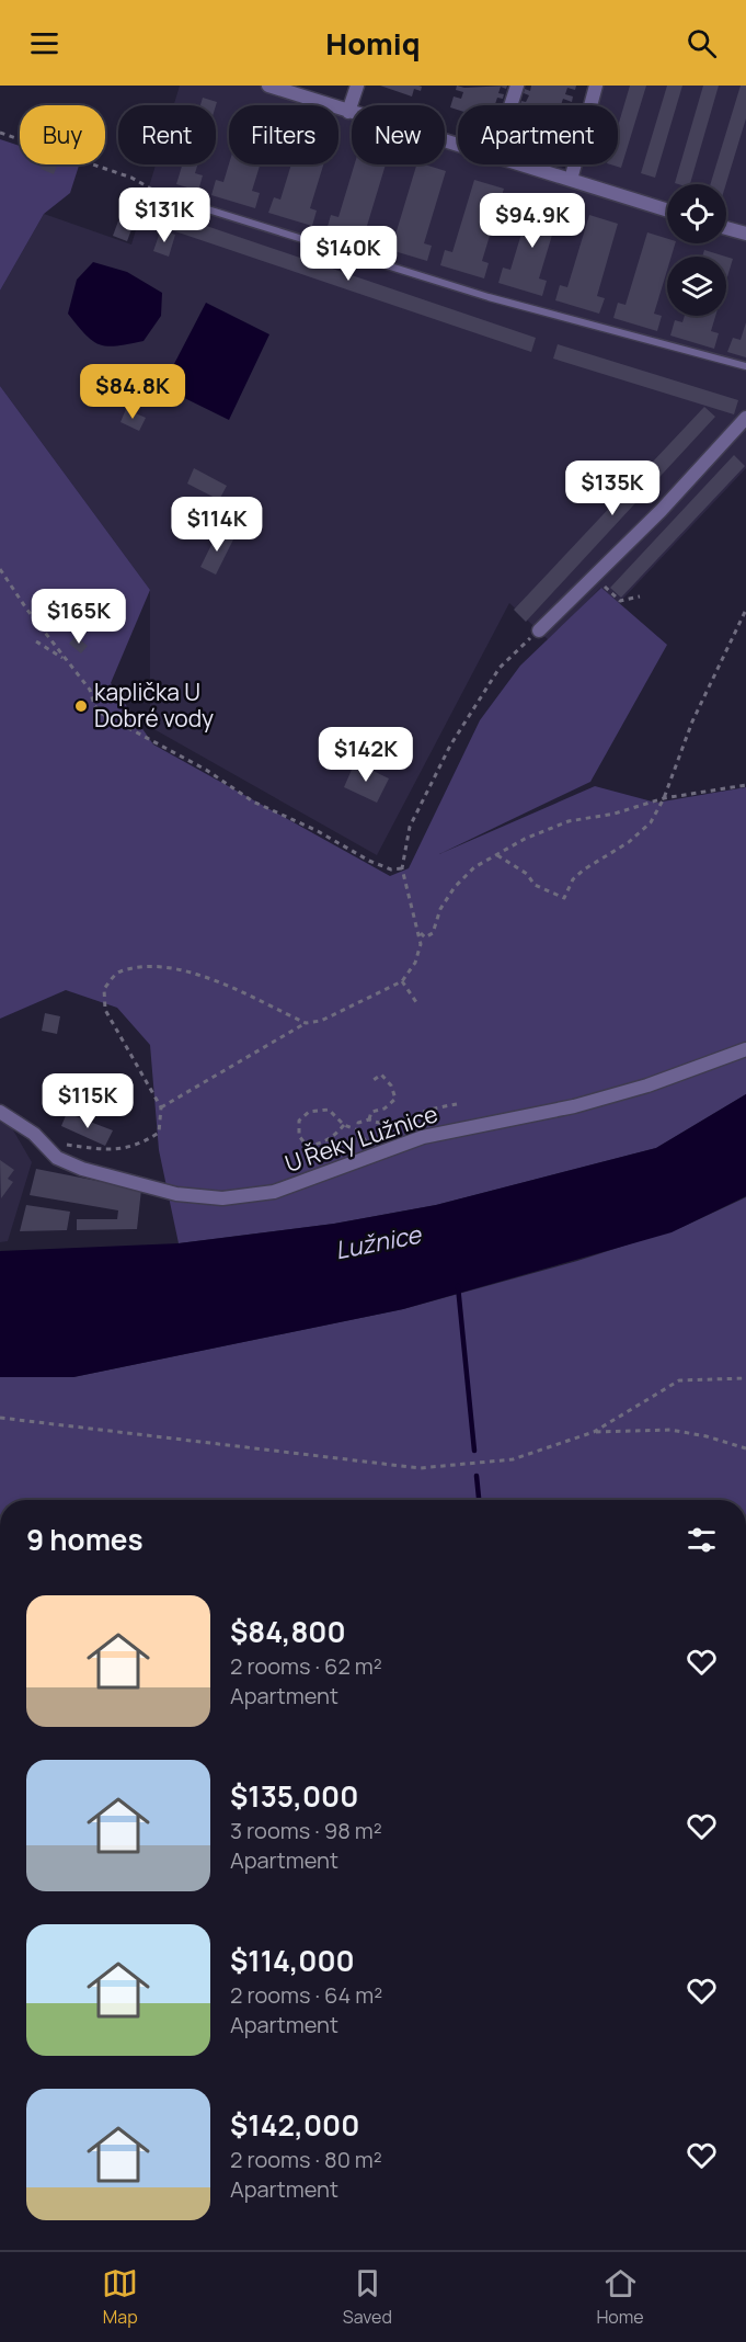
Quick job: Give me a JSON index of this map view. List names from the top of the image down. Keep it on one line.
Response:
{"streets":{"street":["U Řeky Lužnice"]},"water":["Lužnice"],"places":["kaplička U Dobré vody"],"page":{"header":"Homiq","chip":["Buy","Rent","Filters","New","Apartment"],"price":["$131K","$94.9K","$140K","$84.8K","$135K","$114K","$165K","$142K","$115K"],"heading":"9 homes","list":[{"name":"$84,800","note":"2 rooms · 62 m² · Apartment"},{"name":"$135,000","note":"3 rooms · 98 m² · Apartment"},{"name":"$114,000","note":"2 rooms · 64 m² · Apartment"},{"name":"$142,000","note":"2 rooms · 80 m² · Apartment"}],"tabs":["Map","Saved","Home"]}}
